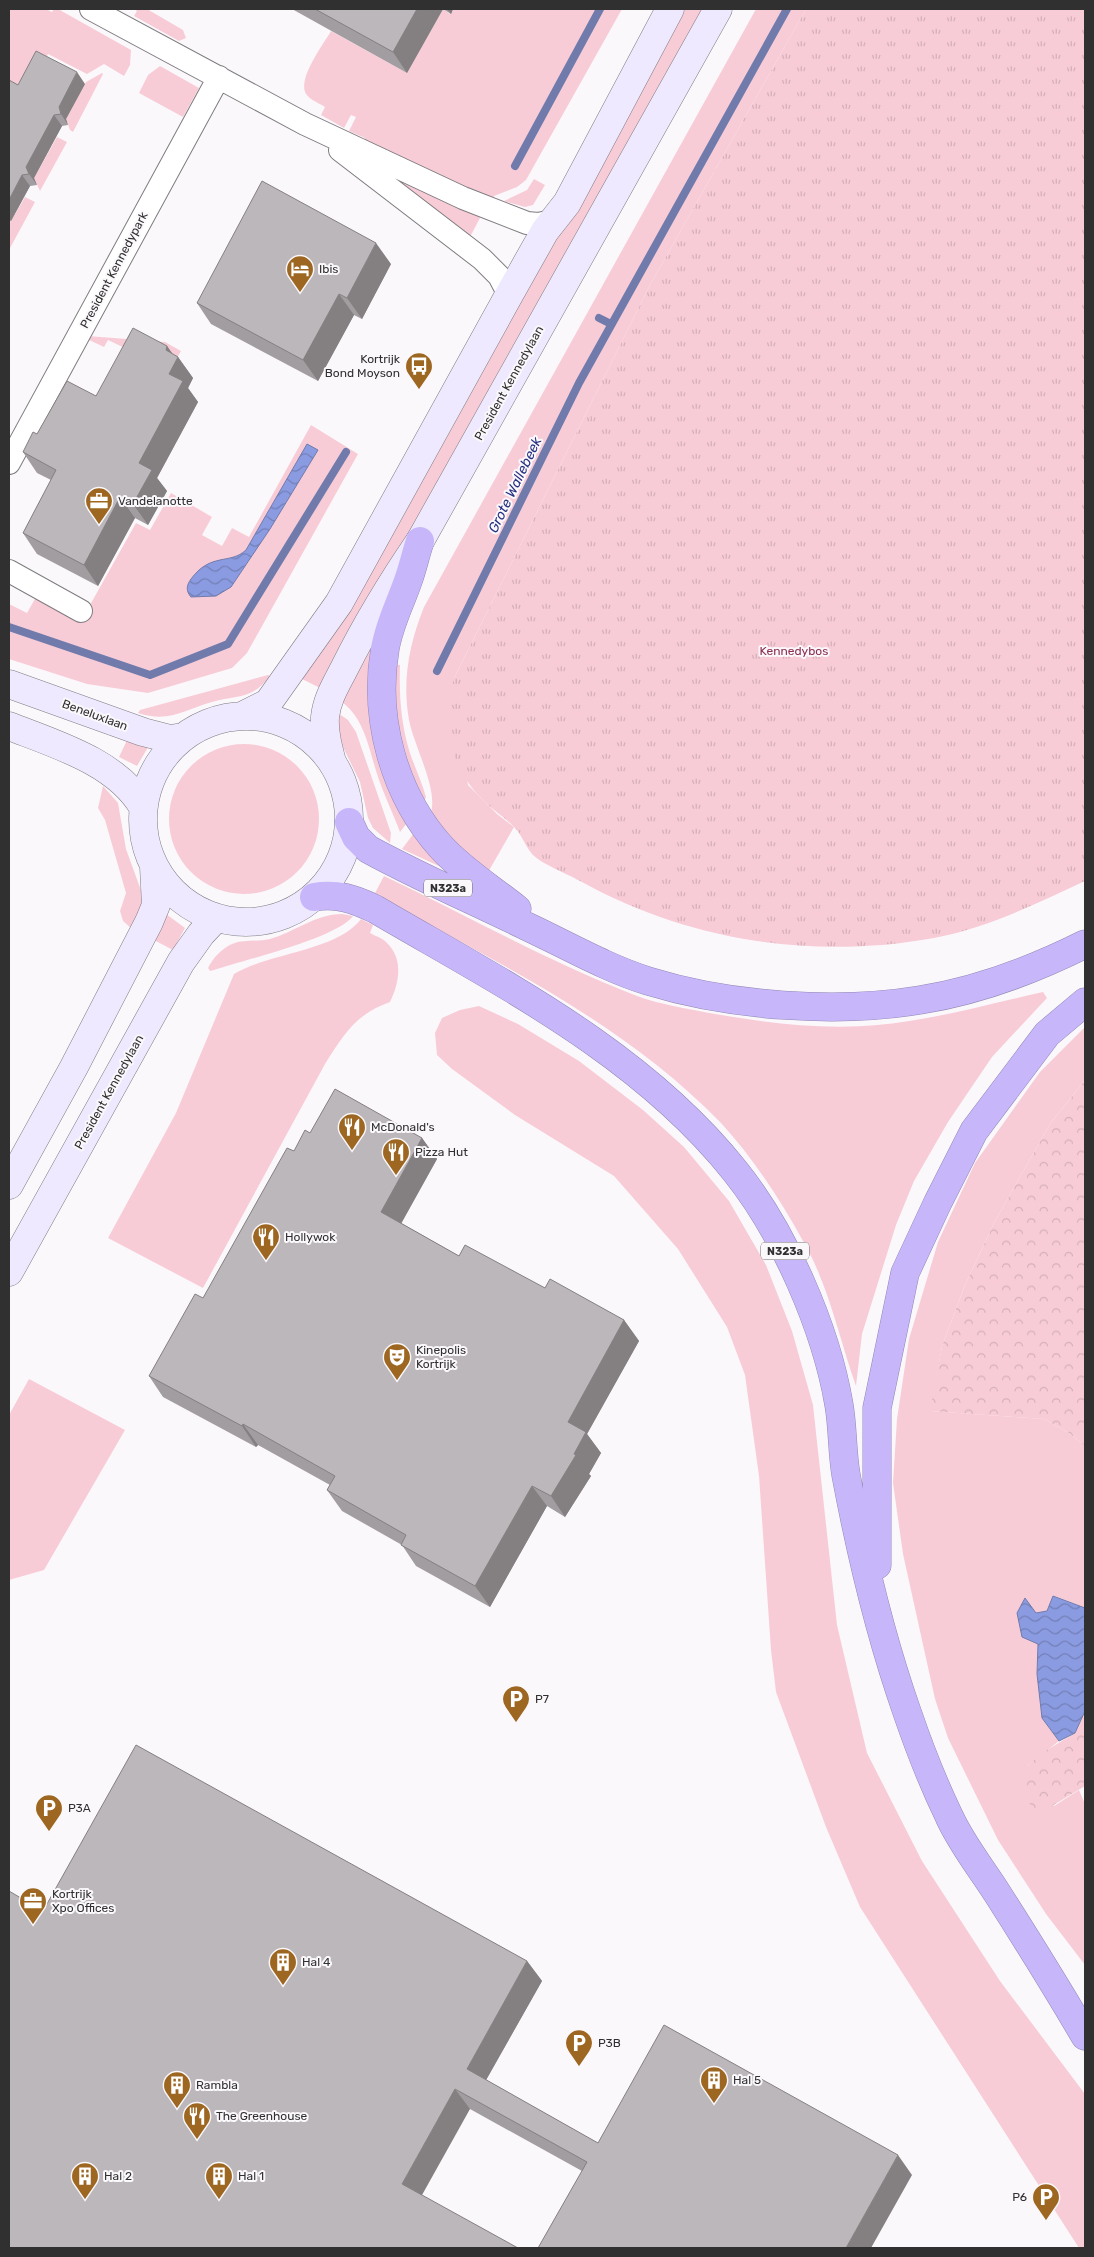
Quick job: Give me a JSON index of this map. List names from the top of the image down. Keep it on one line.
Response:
{"streets":{"highway":["N323a"],"main road":["President Kennedylaan","Beneluxlaan"],"street":["President Kennedypark"]},"water":["Grote Wallebeek"],"parks":["Kennedybos"],"places":{"hotel":["Ibis"],"bus stop":["Kortrijk Bond Moyson"],"office":["Vandelanotte","Kortrijk Xpo Offices"],"restaurant":["McDonald's","Pizza Hut","Hollywok","The Greenhouse"],"theatre":["Kinepolis Kortrijk"],"parking":["P7","P3A","P3B","P6"],"building":["Hal 4","Hal 5","Rambla","Hal 2","Hal 1"]}}
